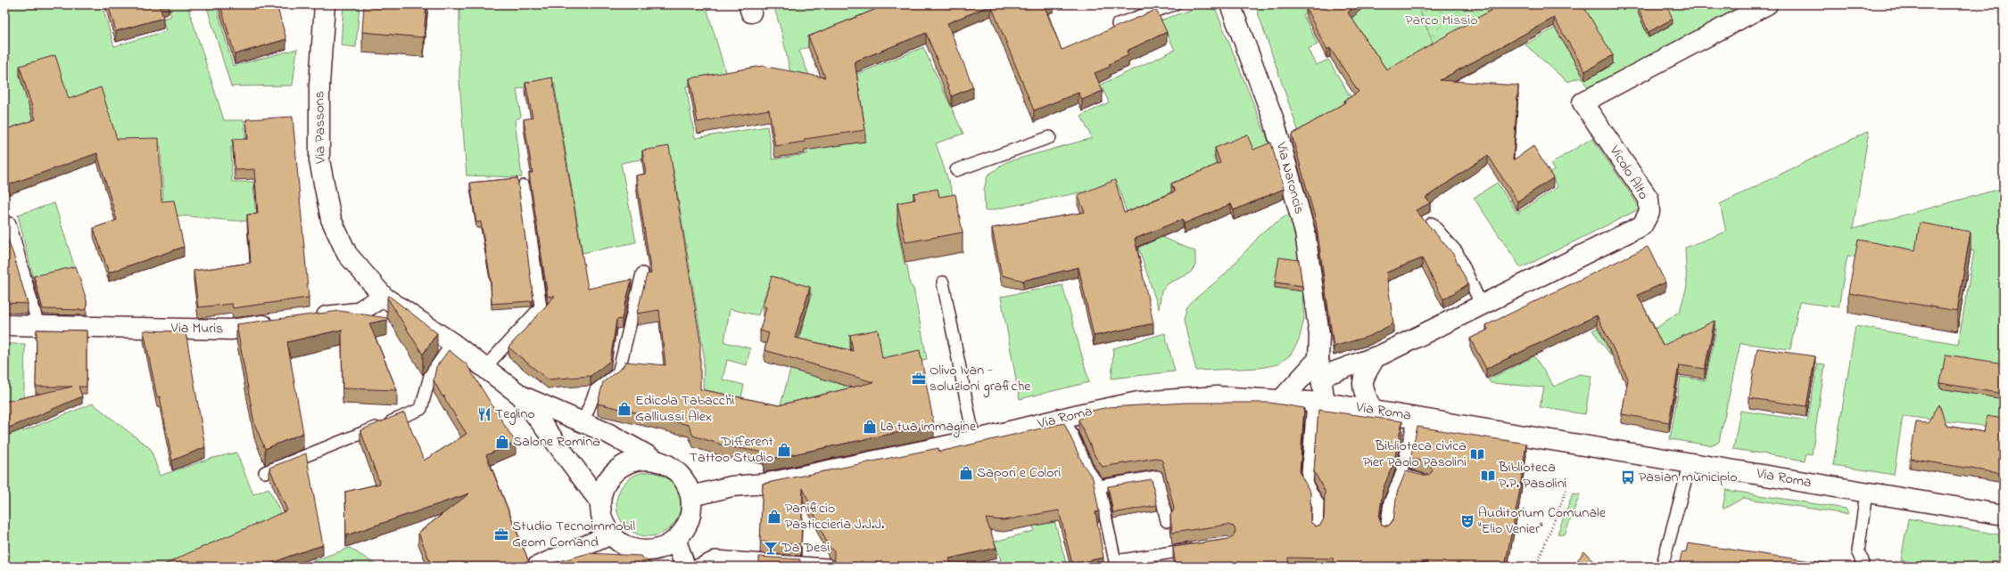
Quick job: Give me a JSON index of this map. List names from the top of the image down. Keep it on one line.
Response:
{"streets":{"street":["Via Passons","Vicolo Alto","Via Naroncis","Via Muris","Via Roma"]},"crossings":[["Vicolo Alto","Via Naroncis"],["Via Naroncis","Via Roma"]],"parks":["Parco Missio"],"places":{"office":["Olivo Ivan - soluzioni grafiche","Studio Tecnoimmobil Geom Comand"],"shop":["Edicola Tabacchi Galliussi Alex","La tua immagine","Salone Romina","Different Tattoo Studio","Sapori e Colori","Panificio Pasticcieria J.J.J."],"restaurant":["Teglino"],"library":["Biblioteca civica Pier Paolo Pasolini","Biblioteca P.P. Pasolini"],"bus stop":["Pasian municipio"],"theatre":["Auditorium Comunale \"Elio Venier\""],"bar":["Da Desi"]}}
